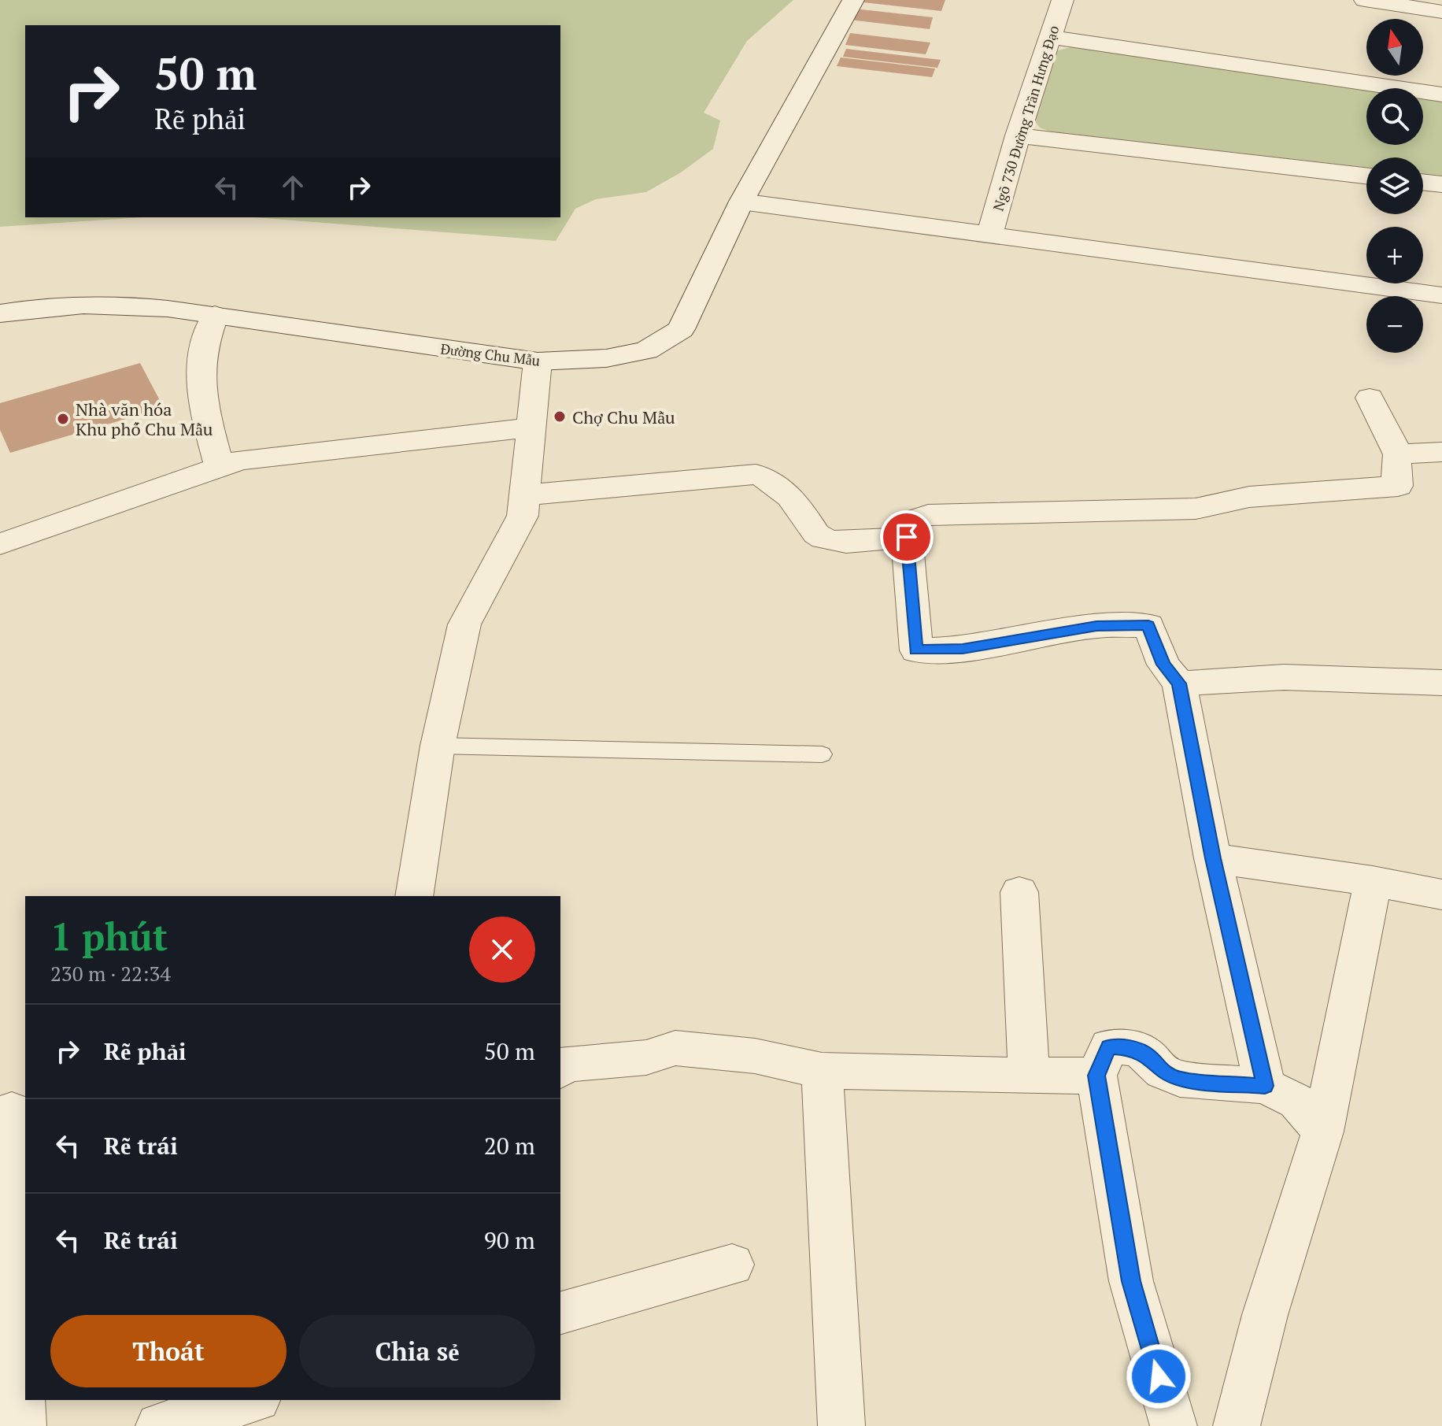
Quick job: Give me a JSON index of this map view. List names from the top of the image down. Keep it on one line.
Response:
{"streets":{"street":["Ngõ 730 Đường Trần Hưng Đạo","Đường Chu Mẫu"]},"places":["Chợ Chu Mẫu","Nhà văn hóa Khu phố Chu Mẫu"],"north":"top","page":{"map_buttons":["+","−"],"turn":["50 m","Rẽ phải"],"heading":["1 phút","230 m · 22:34"],"list":[{"name":"Rẽ phải","value":"50 m"},{"name":"Rẽ trái","value":"20 m"},{"name":"Rẽ trái","value":"90 m"}],"buttons":["Thoát","Chia sẻ"]}}
